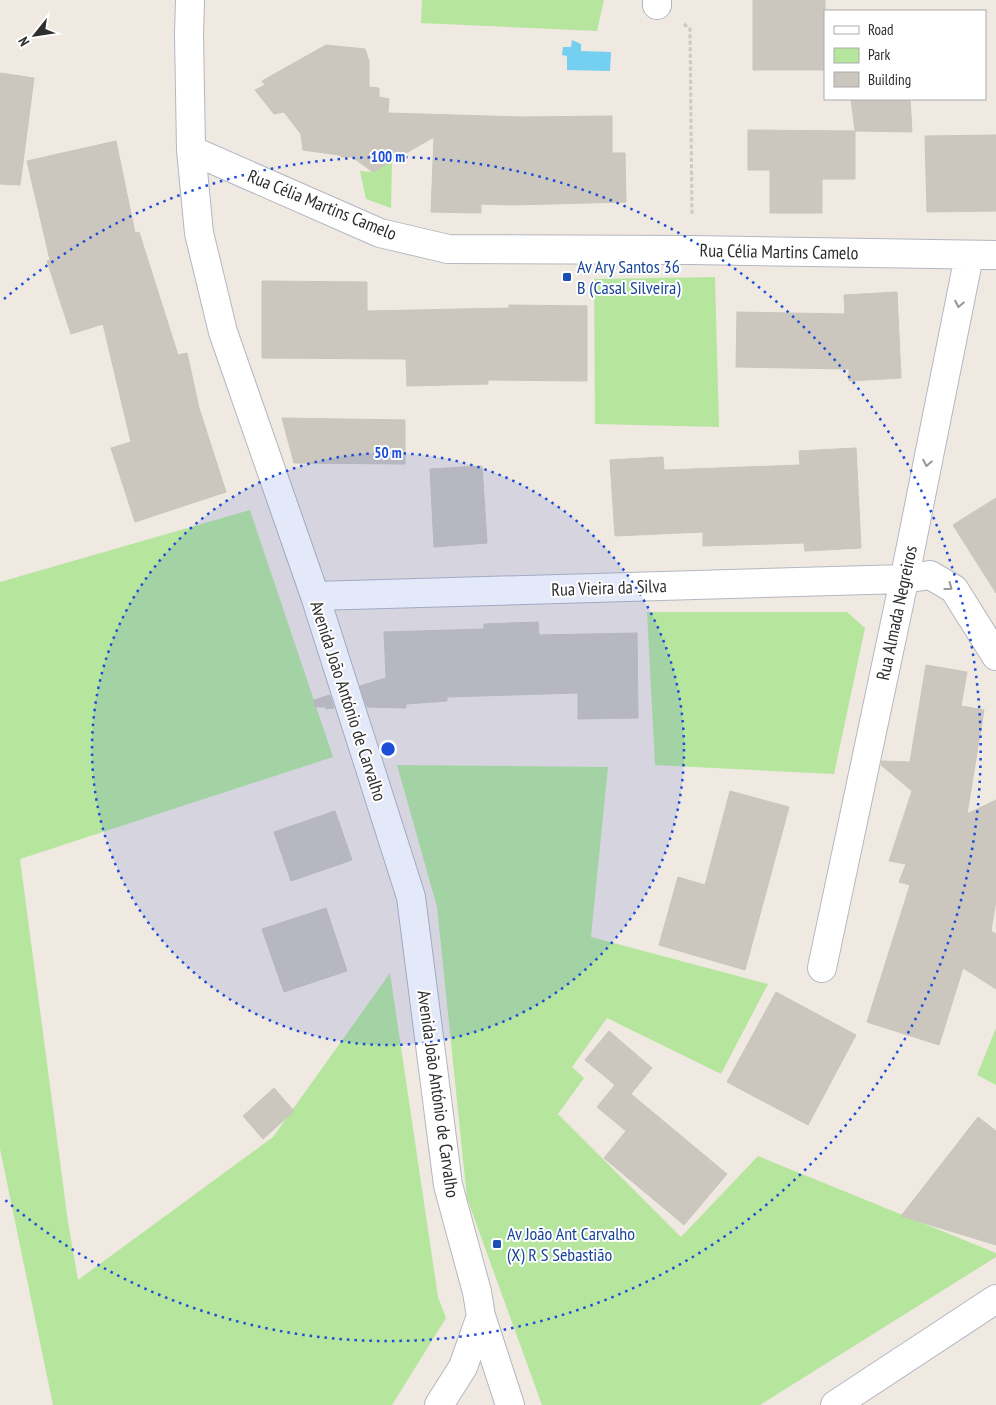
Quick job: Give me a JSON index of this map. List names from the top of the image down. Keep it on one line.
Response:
{"streets":{"street":["Rua Célia Martins Camelo","Rua Vieira da Silva","Rua Almada Negreiros","Avenida João António de Carvalho"]},"crossings":[["Rua Célia Martins Camelo","Rua Almada Negreiros"],["Rua Célia Martins Camelo","Avenida João António de Carvalho"],["Rua Vieira da Silva","Rua Almada Negreiros"],["Rua Vieira da Silva","Avenida João António de Carvalho"]],"one_way":["Rua Almada Negreiros"],"places":{"transit":["Av Ary Santos 36 B (Casal Silveira)","Av João Ant Carvalho (X) R S Sebastião"]},"legend":["Road","Park","Building"],"north":"bottom left","rings":["100 m","50 m"]}
